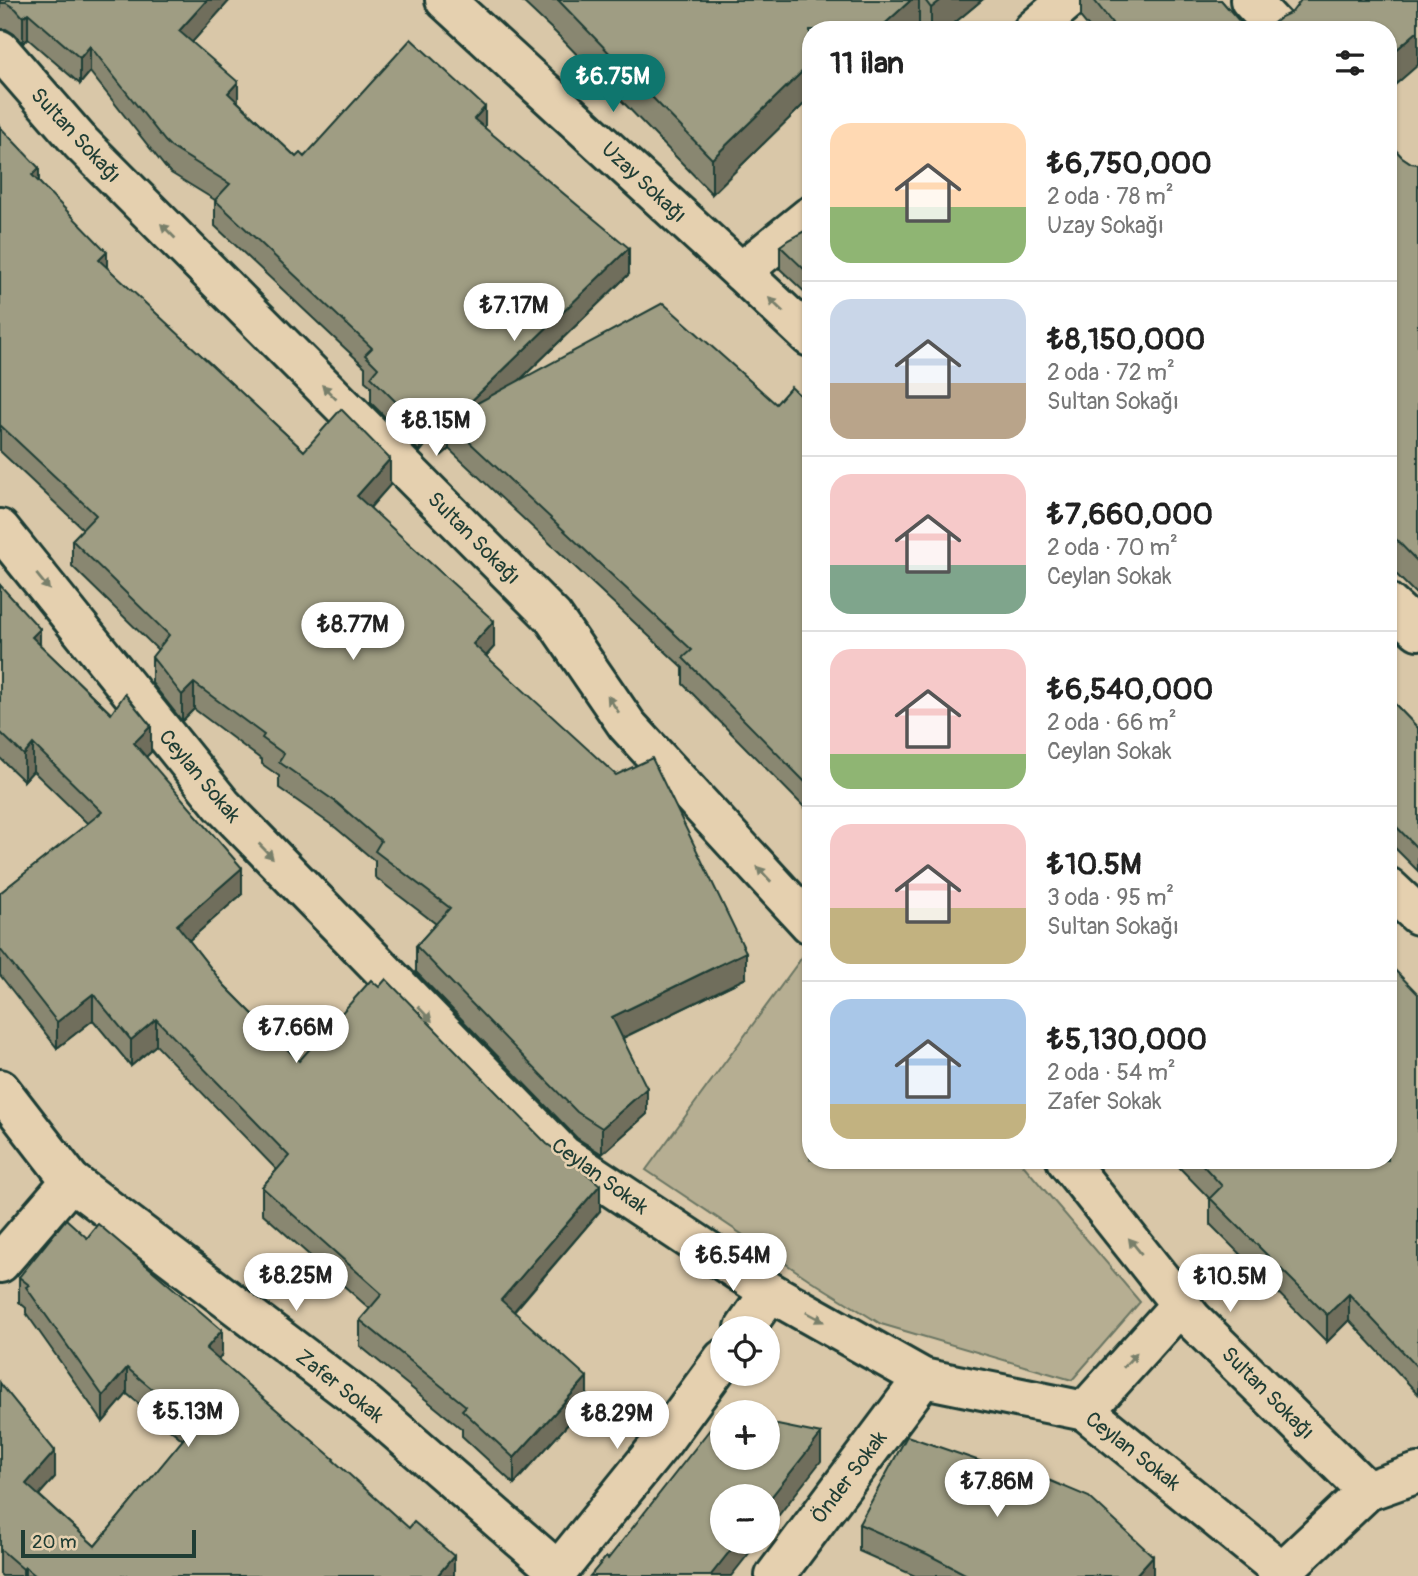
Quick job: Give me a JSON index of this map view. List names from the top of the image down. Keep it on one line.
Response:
{"streets":{"street":["Sultan Sokağı","Uzay Sokağı","Ceylan Sokak","Zafer Sokak","Önder Sokak"]},"crossings":[["Ceylan Sokak","Önder Sokak"]],"one_way":["Sultan Sokağı","Ceylan Sokak"],"scale_bar":"20 m","page":{"heading":"11 ilan","price":["₺6.75M","₺7.17M","₺8.15M","₺8.77M","₺7.66M","₺6.54M","₺8.25M","₺10.5M","₺5.13M","₺8.29M","₺7.86M"],"list":[{"name":"₺6,750,000","note":"2 oda · 78 m² · Uzay Sokağı"},{"name":"₺8,150,000","note":"2 oda · 72 m² · Sultan Sokağı"},{"name":"₺7,660,000","note":"2 oda · 70 m² · Ceylan Sokak"},{"name":"₺6,540,000","note":"2 oda · 66 m² · Ceylan Sokak"},{"name":"₺10.5M","note":"3 oda · 95 m² · Sultan Sokağı"},{"name":"₺5,130,000","note":"2 oda · 54 m² · Zafer Sokak"}],"map_buttons":["+","−"],"scale":"20 m"}}
